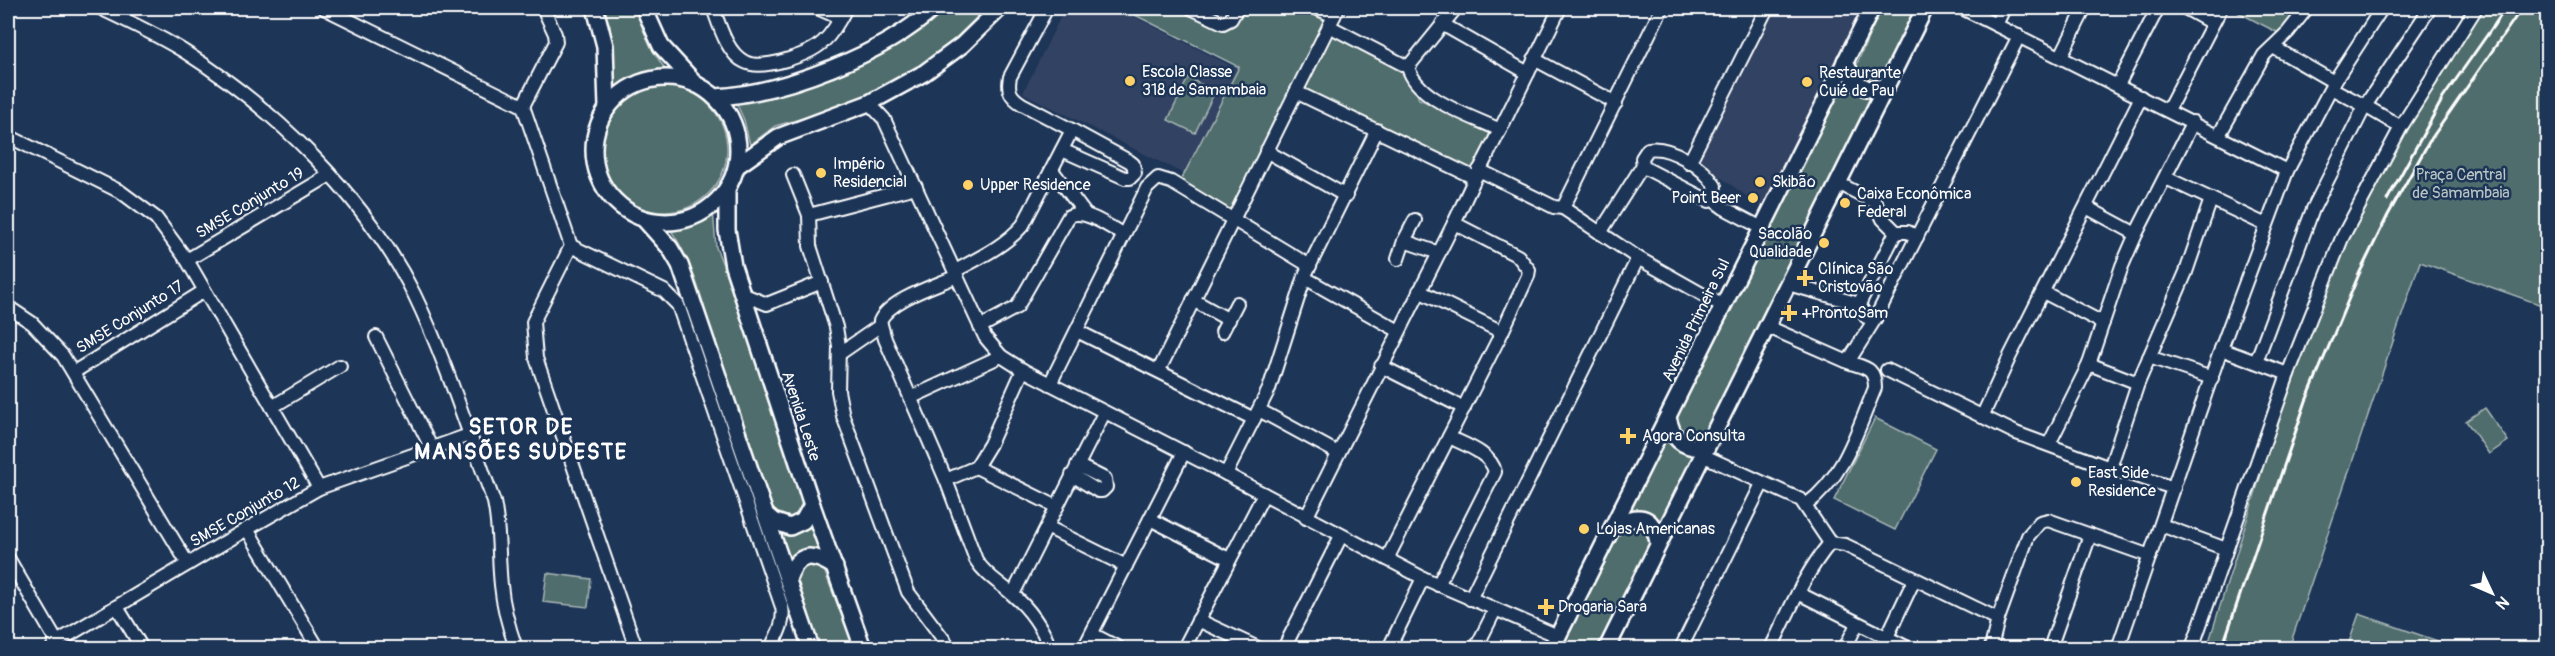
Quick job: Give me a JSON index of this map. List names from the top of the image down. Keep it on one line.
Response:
{"streets":{"main road":["Avenida Primeira Sul","Avenida Leste"],"street":["SMSE Conjunto 19","SMSE Conjunto 17","SMSE Conjunto 12"]},"districts":["SETOR DE MANSÕES SUDESTE"],"parks":["Praça Central de Samambaia"],"places":{"other":["Escola Classe 318 de Samambaia","Restaurante Cuié de Pau","Império Residencial","Skibão","Upper Residence","Point Beer","Caixa Econômica Federal","Sacolão Qualidade","East Side Residence","Lojas Americanas"],"health":["Clínica São Cristovão","+ProntoSam","Agora Consulta","Drogaria Sara"]},"north":"bottom right"}
